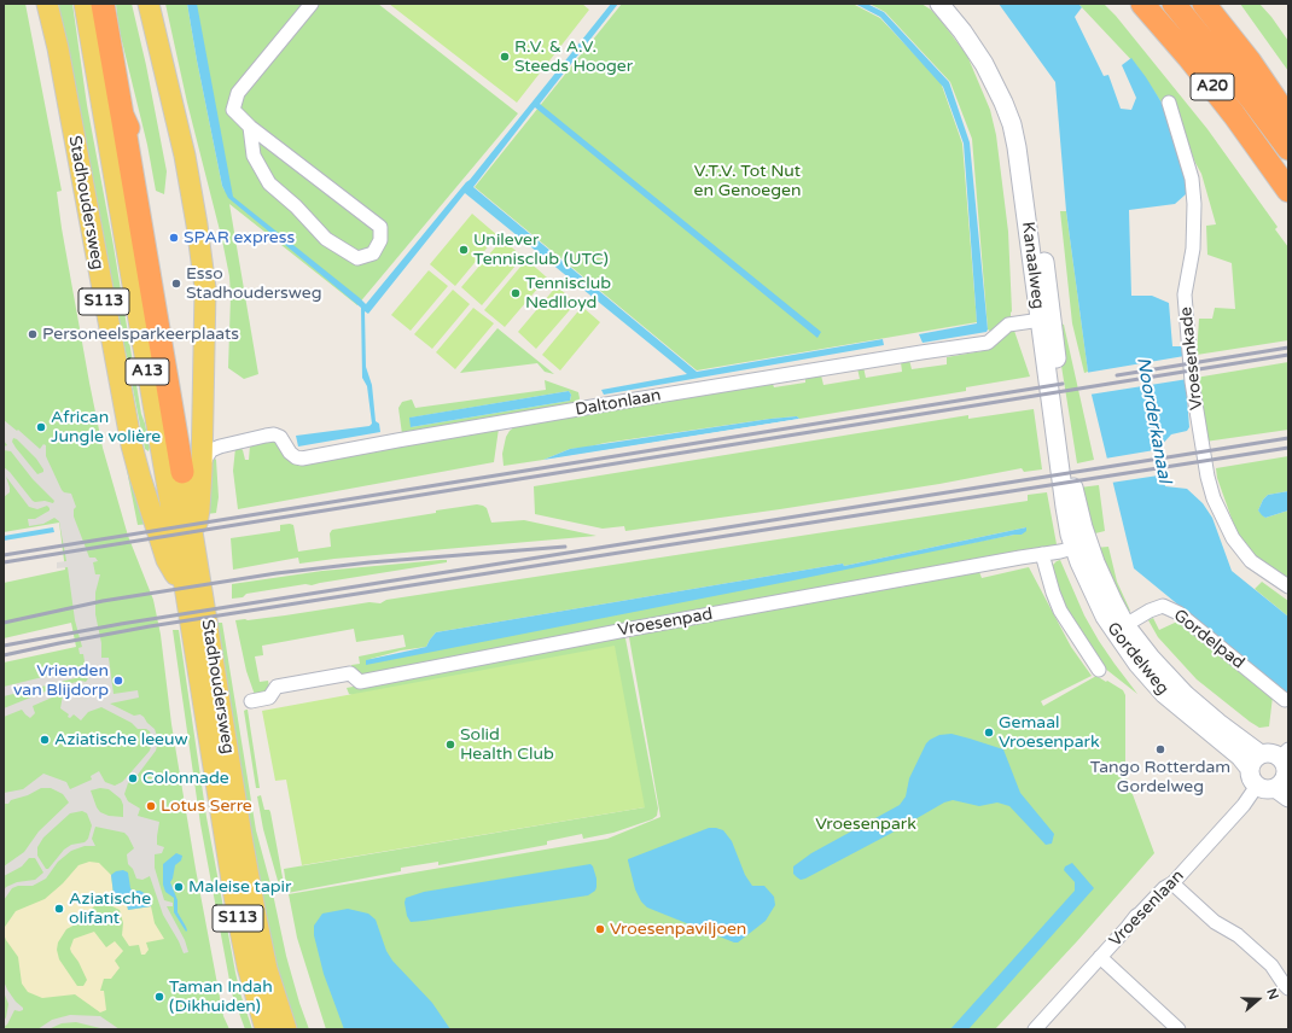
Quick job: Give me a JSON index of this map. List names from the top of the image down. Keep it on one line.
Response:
{"streets":{"highway":["A20","Stadhoudersweg","A13"],"main road":["Kanaalweg","S113","Gordelweg"],"street":["Vroesenkade","Daltonlaan","Vroesenpad","Gordelpad","Vroesenlaan"]},"crossings":[["Stadhoudersweg","A13"],["Stadhoudersweg","Daltonlaan"],["Kanaalweg","Daltonlaan"],["Kanaalweg","Vroesenpad"],["Kanaalweg","Gordelweg"],["Vroesenpad","Gordelweg"],["Gordelpad","Gordelweg"]],"water":["Noorderkanaal"],"parks":["V.T.V. Tot Nut en Genoegen","Vroesenpark"],"places":["R.V. & A.V. Steeds Hooger","SPAR express","Unilever Tennisclub (UTC)","Esso Stadhoudersweg","Tennisclub Nedlloyd","Personeelsparkeerplaats","African Jungle volière","Vrienden van Blijdorp","Gemaal Vroesenpark","Aziatische leeuw","Solid Health Club","Tango Rotterdam Gordelweg","Colonnade","Lotus Serre","Maleise tapir","Aziatische olifant","Vroesenpaviljoen","Taman Indah (Dikhuiden)"],"north":"right"}
